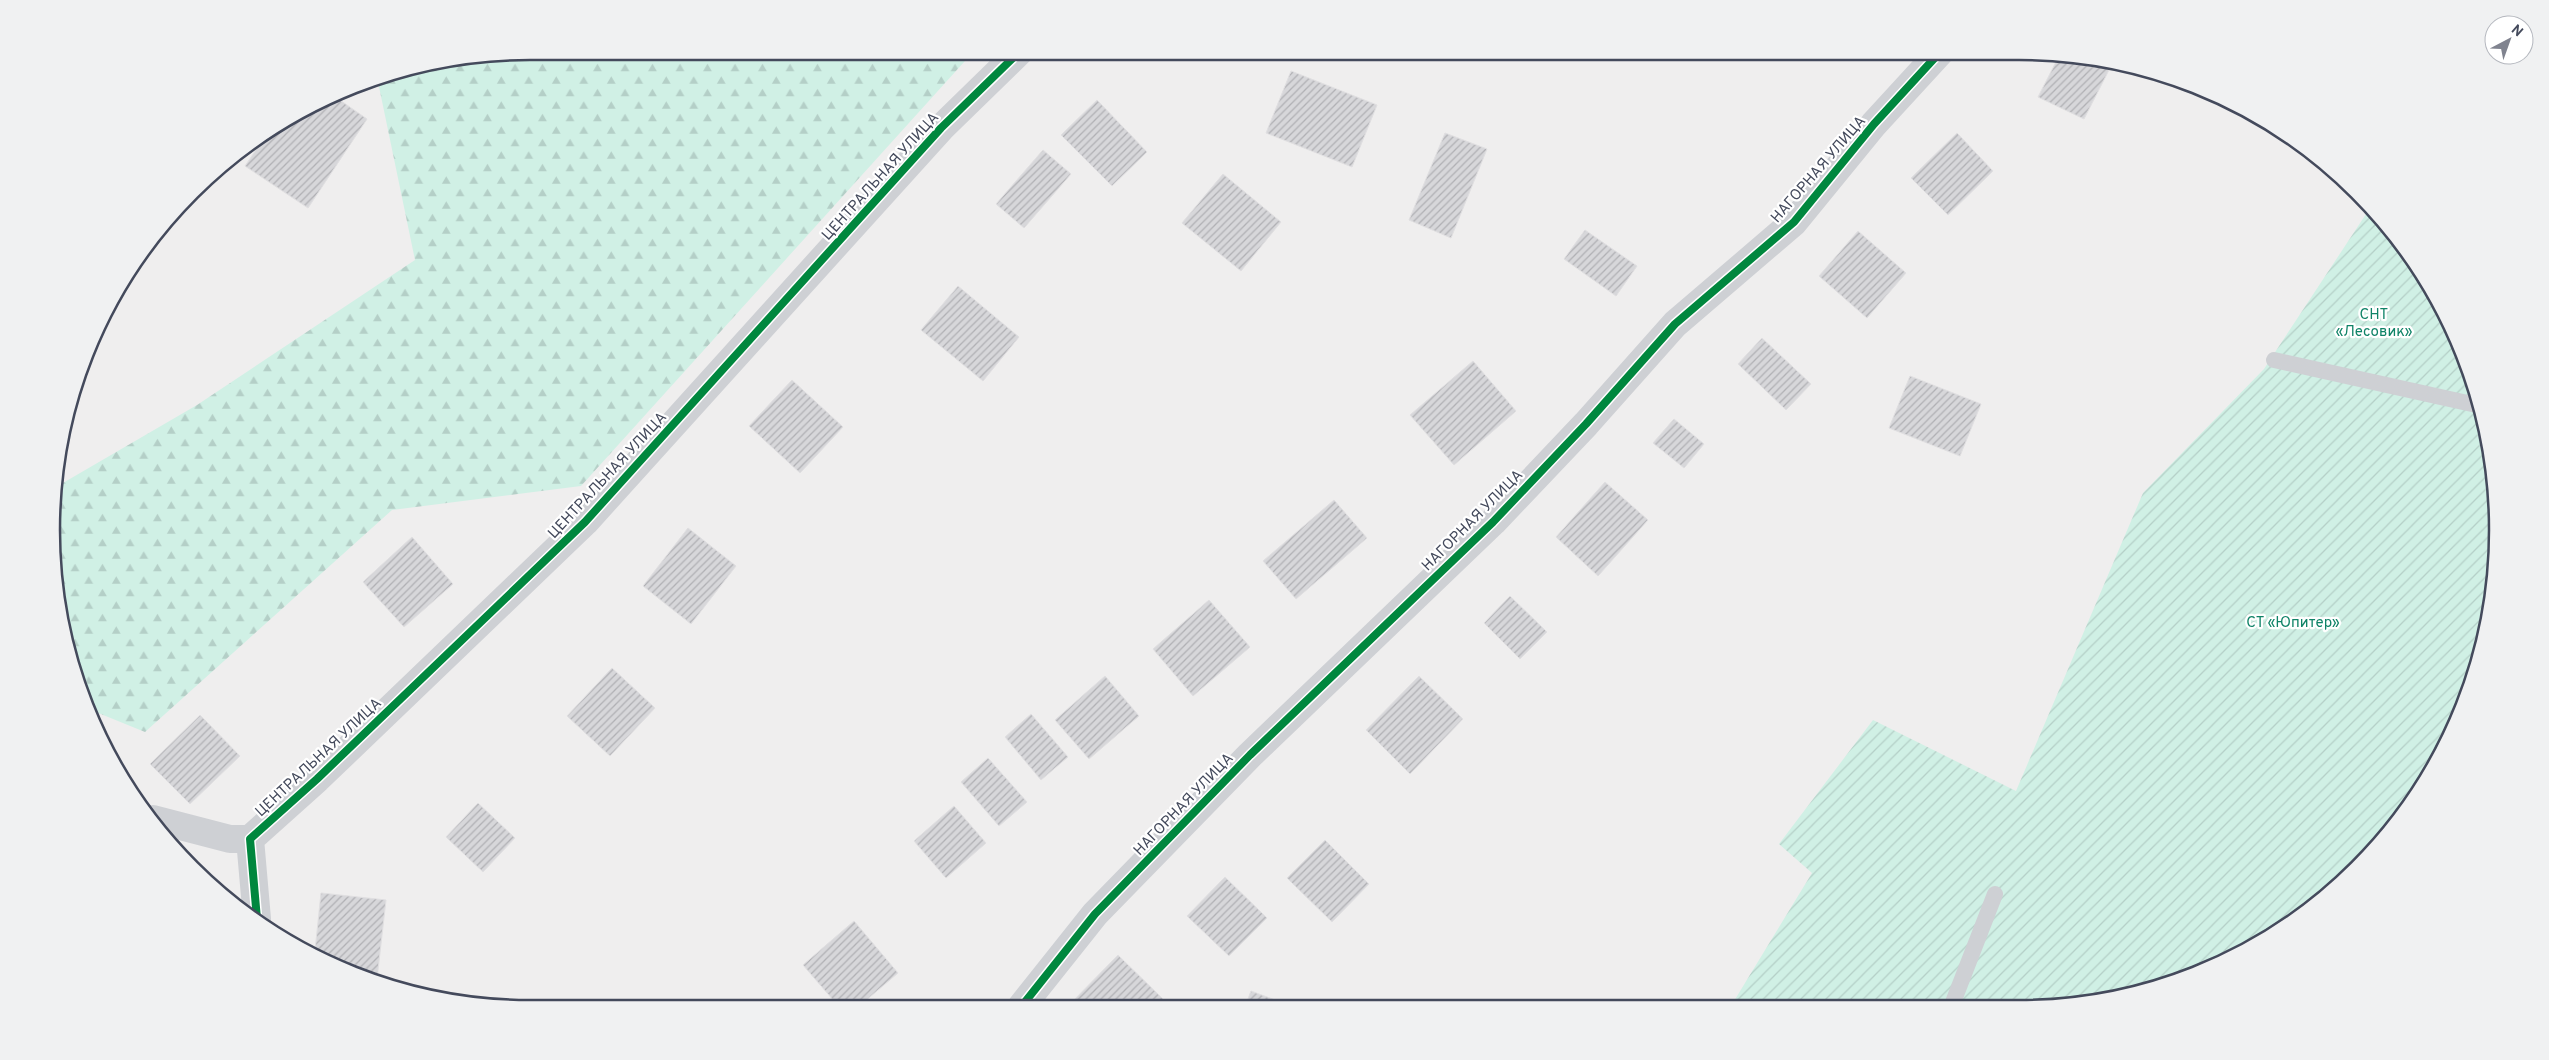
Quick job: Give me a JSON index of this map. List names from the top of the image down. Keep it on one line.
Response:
{"streets":{"street":["НАГОРНАЯ УЛИЦА","ЦЕНТРАЛЬНАЯ УЛИЦА"]},"parks":["СНТ «Лесовик»","СТ «Юпитер»"],"north":"top right"}
